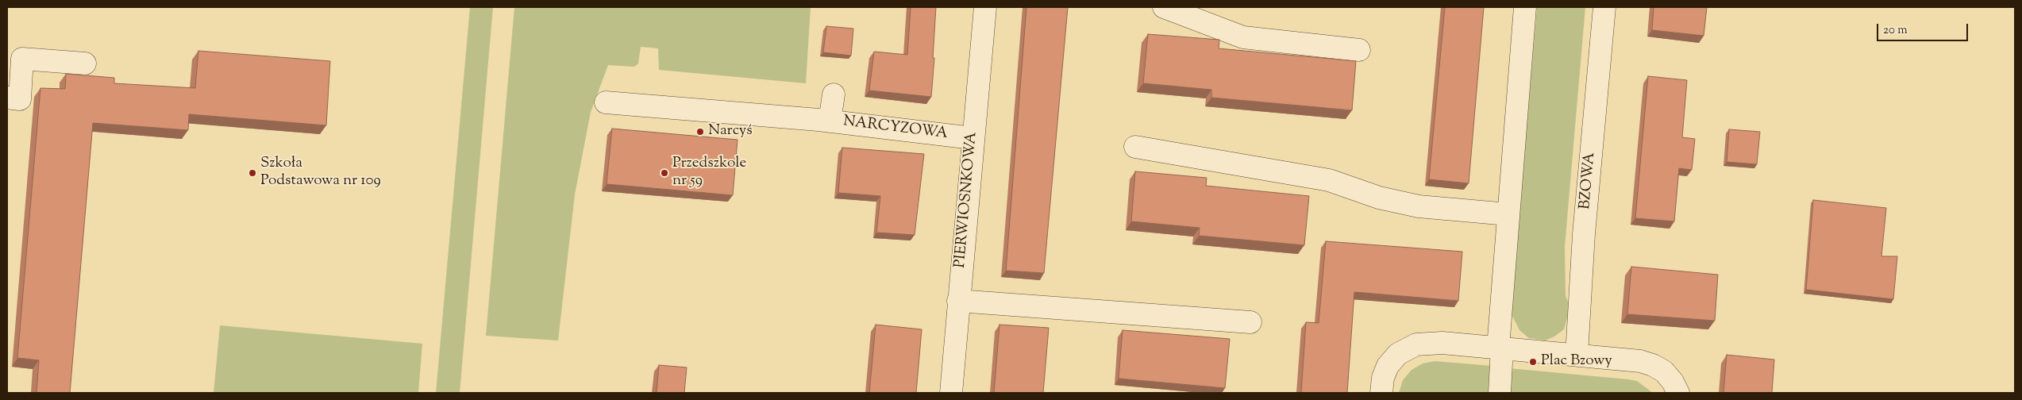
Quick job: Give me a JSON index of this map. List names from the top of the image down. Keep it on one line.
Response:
{"streets":{"street":["NARCYZOWA","BZOWA","PIERWIOSNKOWA"]},"crossings":[["NARCYZOWA","PIERWIOSNKOWA"]],"places":["Narcyś","Szkoła Podstawowa nr 109","Przedszkole nr 59","Plac Bzowy"],"scale_bar":"20 m"}
